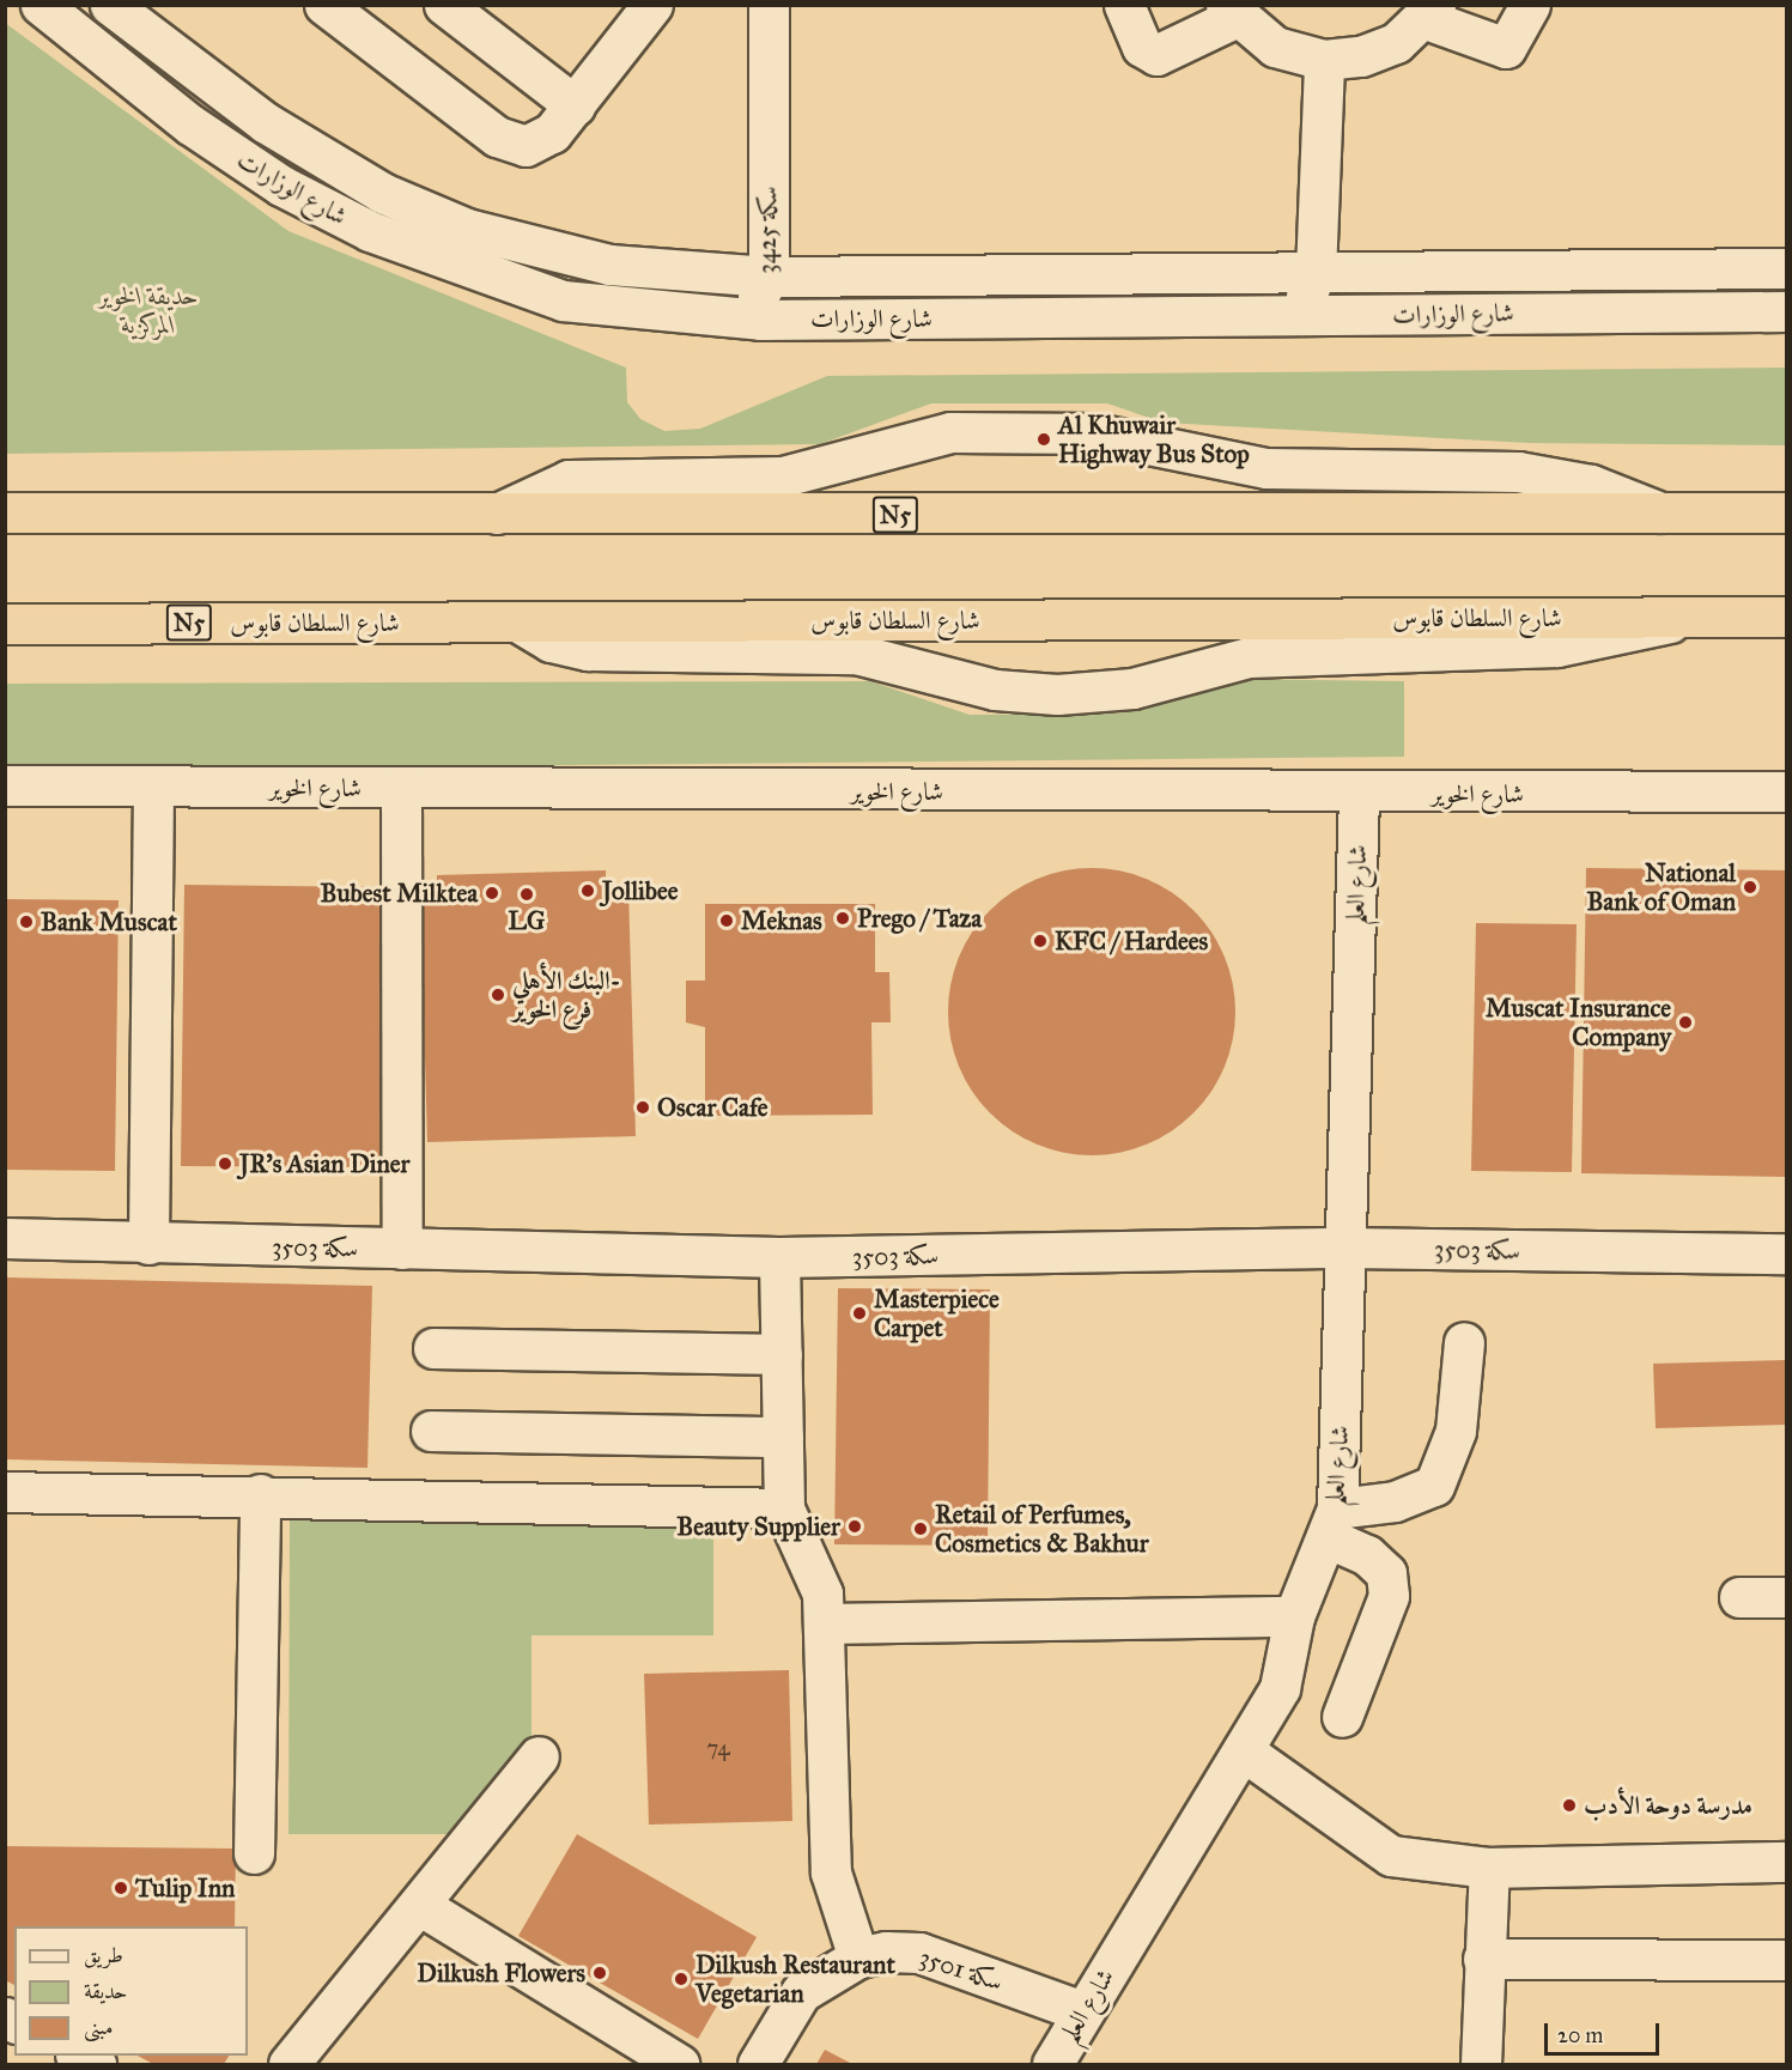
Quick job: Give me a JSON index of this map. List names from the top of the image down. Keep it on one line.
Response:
{"streets":{"highway":["N5","شارع السلطان قابوس"],"street":["شارع الوزارات","سكة 3425","شارع الخوير","شارع العلم","سكة 3503","سكة 3501"]},"crossings":[["شارع الوزارات","سكة 3425"],["شارع الخوير","شارع العلم"],["شارع العلم","سكة 3503"],["شارع العلم","سكة 3501"]],"parks":["حديقة الخوير المركزية"],"places":["Al Khuwair Highway Bus Stop","National Bank of Oman","Jollibee","Bubest Milktea","LG","Prego / Taza","Meknas","Bank Muscat","KFC / Hardees","البنك الأهلي- فرع الخوير","Muscat Insurance Company","Oscar Cafe","JR's Asian Diner","Masterpiece Carpet","Beauty Supplier","Retail of Perfumes, Cosmetics & Bakhur","مدرسة دوحة الأدب","Tulip Inn","Dilkush Flowers","Dilkush Restaurant Vegetarian"],"house_numbers":["74"],"legend":["طريق","حديقة","مبنى"],"scale_bar":"20 m"}
